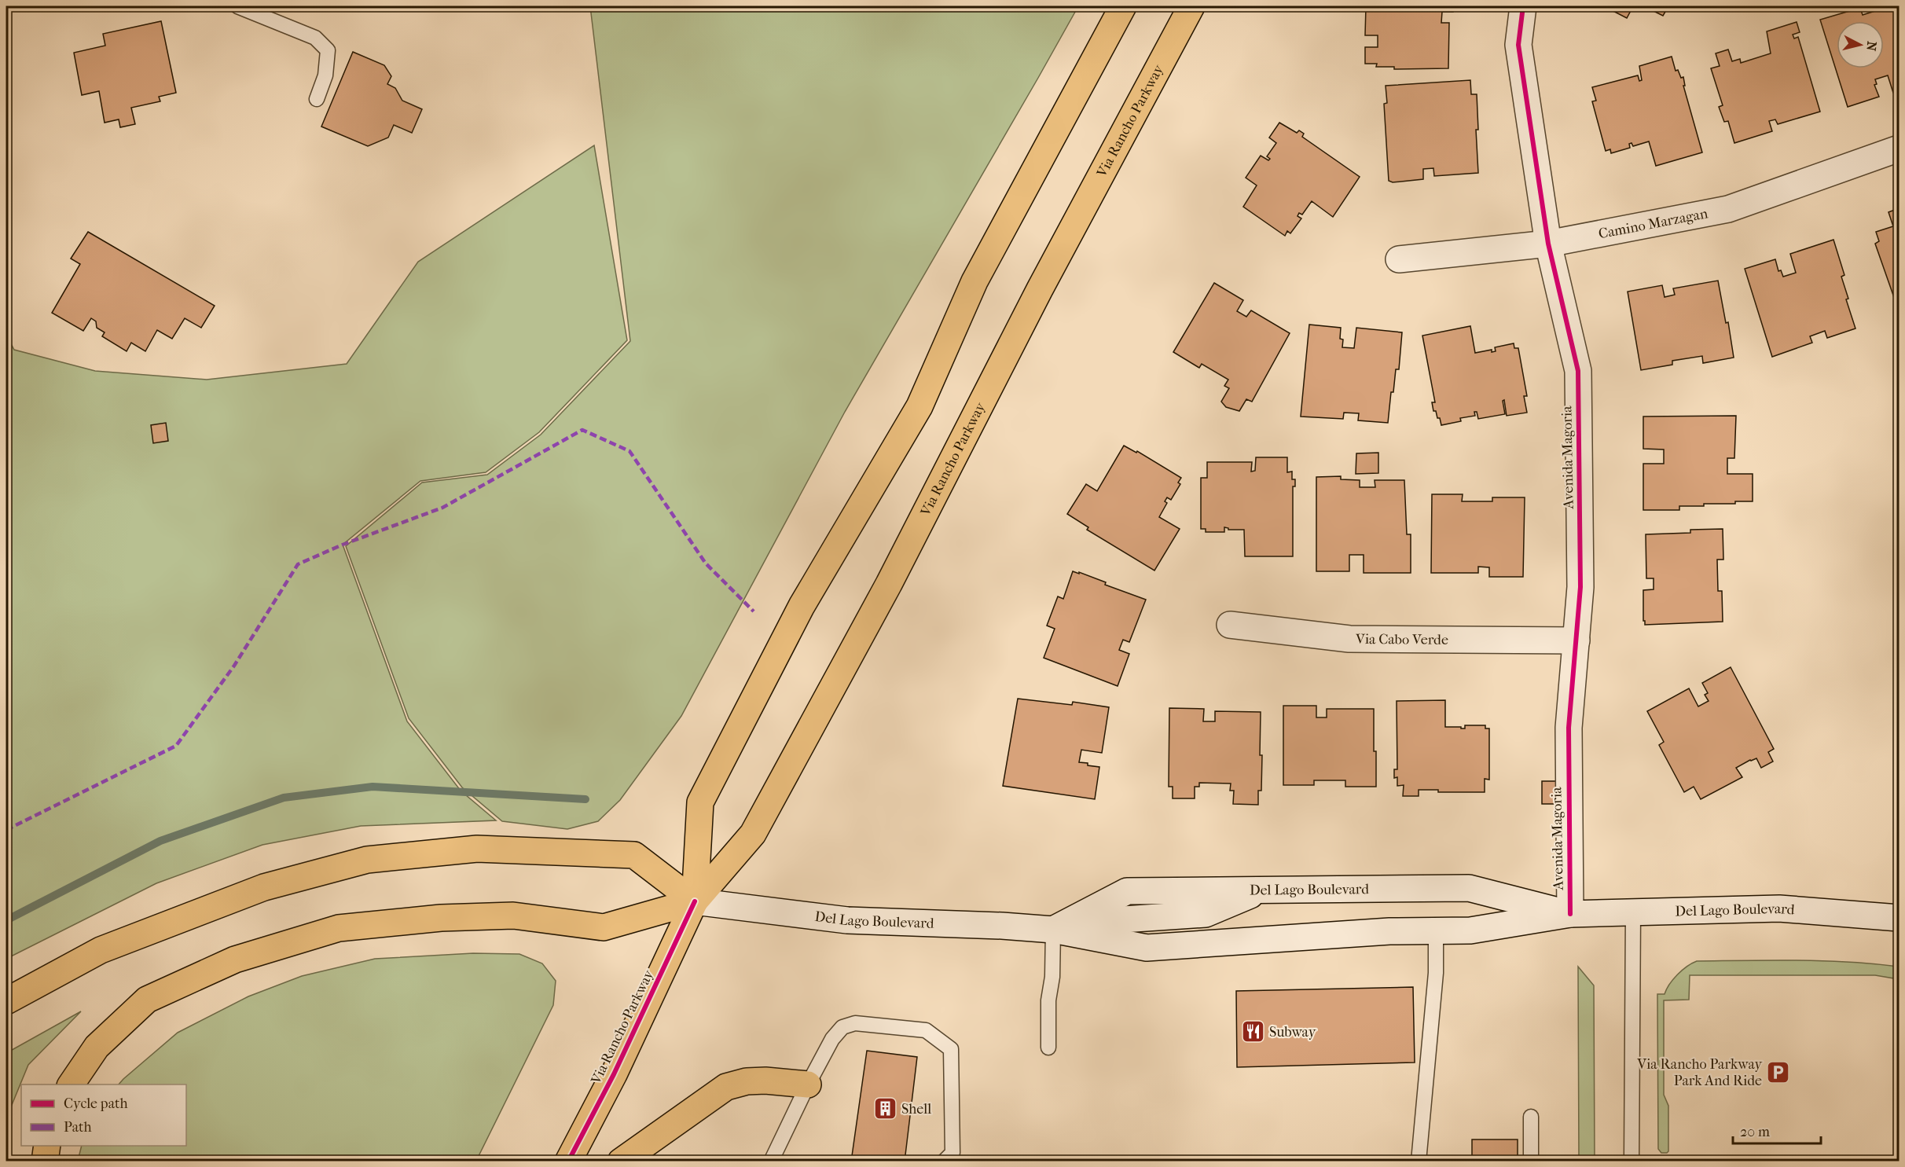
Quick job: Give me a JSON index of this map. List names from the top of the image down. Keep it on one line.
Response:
{"streets":{"main road":["Via Rancho Parkway"],"street":["Camino Marzagan","Avenida Magoria","Via Cabo Verde","Del Lago Boulevard"]},"crossings":[["Via Rancho Parkway","Del Lago Boulevard"],["Camino Marzagan","Avenida Magoria"],["Avenida Magoria","Via Cabo Verde"],["Avenida Magoria","Del Lago Boulevard"]],"places":{"restaurant":["Subway"],"parking":["Via Rancho Parkway Park And Ride"],"building":["Shell"]},"legend":["Cycle path","Path"],"scale_bar":"20 m","north":"right"}
